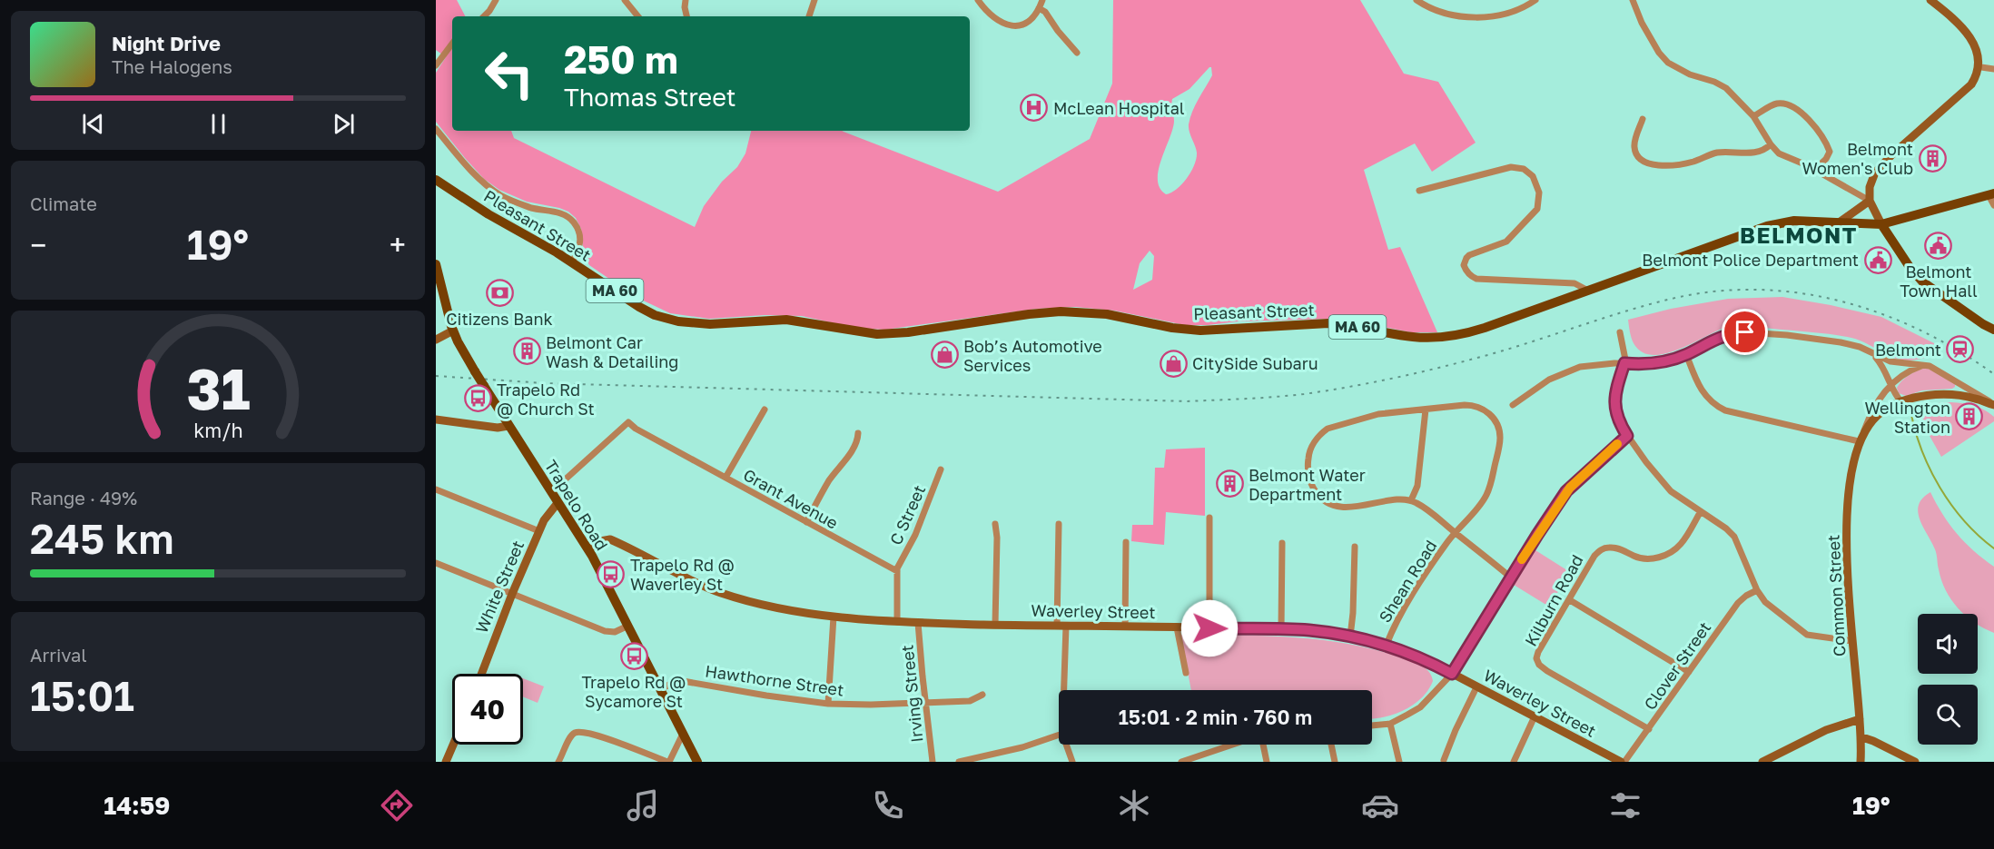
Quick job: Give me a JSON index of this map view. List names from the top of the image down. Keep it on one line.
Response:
{"streets":{"main road":["Pleasant Street","MA 60","Trapelo Road"],"street":["Grant Avenue","C Street","Shean Road","White Street","Common Street","Kilburn Road","Waverley Street","Clover Street","Hawthorne Street","Irving Street"]},"crossings":[["Grant Avenue","Trapelo Road"],["Grant Avenue","C Street"],["Trapelo Road","White Street"],["Trapelo Road","Waverley Street"],["Trapelo Road","Hawthorne Street"],["Shean Road","Waverley Street"],["Kilburn Road","Clover Street"],["Waverley Street","Clover Street"],["Waverley Street","Irving Street"],["Hawthorne Street","Irving Street"]],"districts":["BELMONT"],"places":{"hospital":["McLean Hospital"],"building":["Belmont Women's Club","Belmont Car Wash & Detailing","Wellington Station","Belmont Water Department"],"public building":["Belmont Town Hall","Belmont Police Department"],"bank":["Citizens Bank"],"station":["Belmont"],"shop":["Bob’s Automotive Services","CitySide Subaru"],"bus stop":["Trapelo Rd @ Church St","Trapelo Rd @ Waverley St","Trapelo Rd @ Sycamore St"]},"page":{"turn":["250 m","Thomas Street"],"song":["Night Drive","The Halogens"],"tile":["Climate",["Range · 49%","245 km"],["Arrival","15:01"]],"heat":["−","19°","+"],"limit":"40","trip":"15:01 · 2 min · 760 m","tabs":["14:59","19°"],"gauge":["31","km/h"]}}
